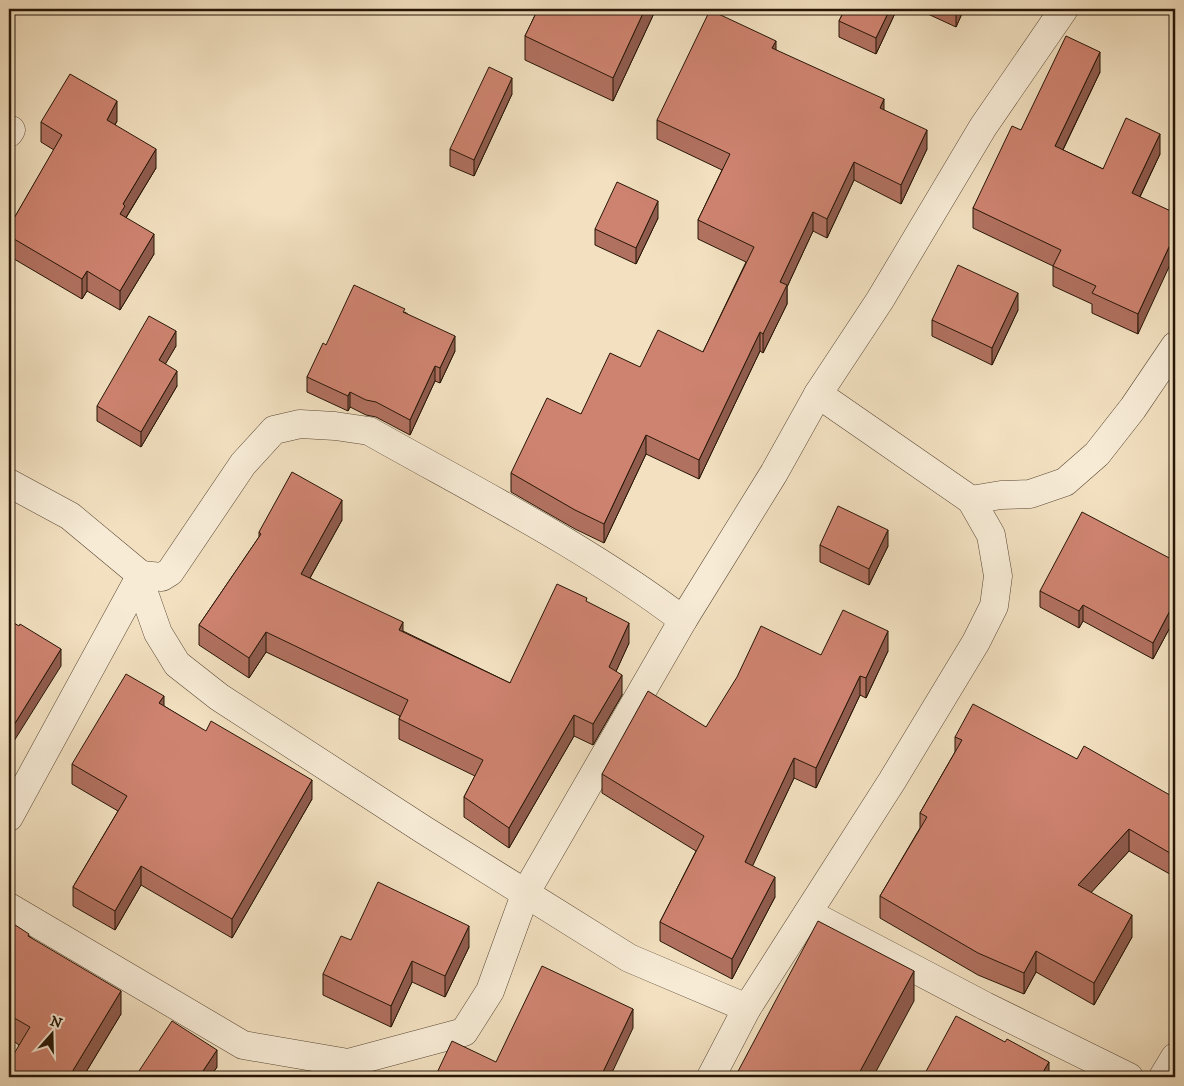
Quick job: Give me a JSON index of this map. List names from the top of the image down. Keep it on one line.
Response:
{"north":"top"}
